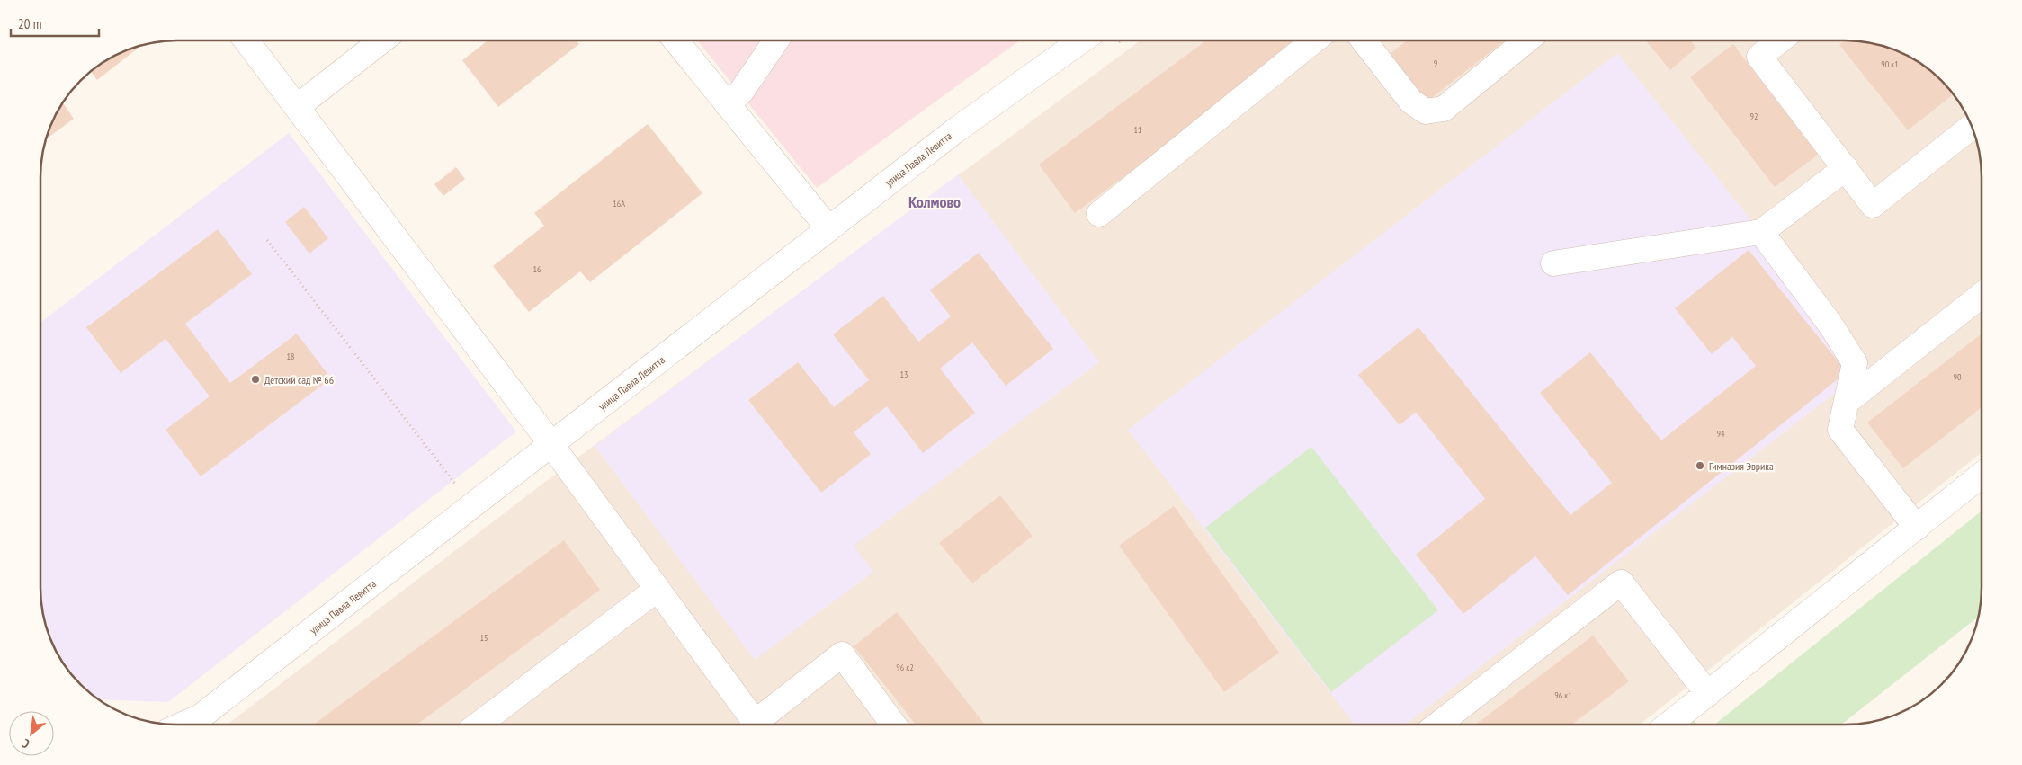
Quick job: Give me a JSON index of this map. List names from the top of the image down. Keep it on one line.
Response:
{"streets":{"street":["улица Павла Левитта"]},"districts":["Колмово"],"places":["Детский сад № 66","Гимназия Эврика"],"house_numbers":["9","90 к1","92","11","16А","16","18","13","90","94","15","96 к2","96 к1"],"scale_bar":"20 m","north":"bottom left"}
